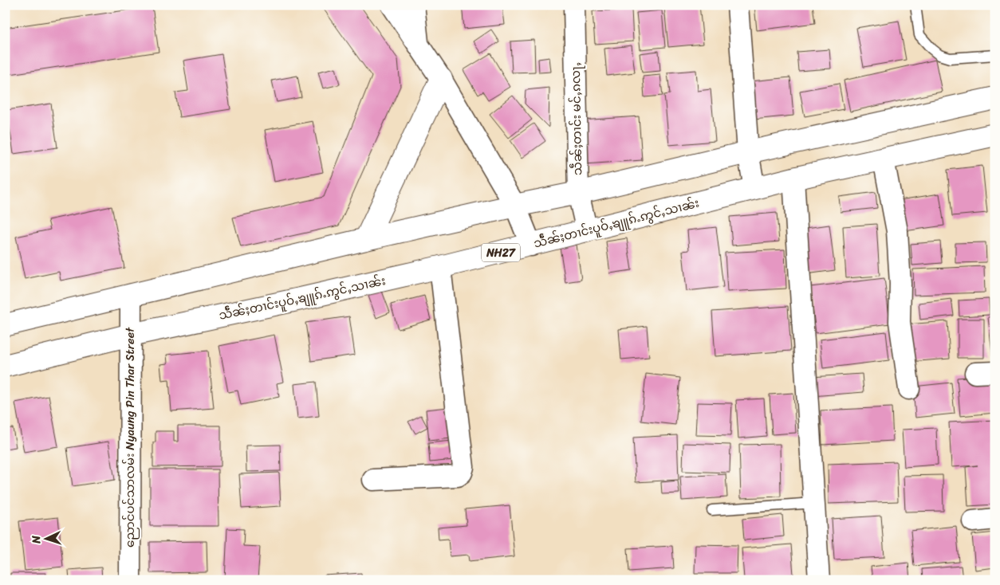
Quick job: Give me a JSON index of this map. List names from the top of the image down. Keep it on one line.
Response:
{"streets":{"highway":["သဵႅၼ်ႈတၢင်းပူဝ်ႇၶျူၵ်ႉဢွင်ႇသၢၼ်း","NH27"],"street":["သဵၼ်ႈတၢင်း မင်ႇၵလႃႇ","ညောင်ပင်သာလမ်း Nyaung Pin Thar Street"]},"crossings":[["သဵၼ်ႈတၢင်း မင်ႇၵလႃႇ","သဵႅၼ်ႈတၢင်းပူဝ်ႇၶျူၵ်ႉဢွင်ႇသၢၼ်း"],["သဵႅၼ်ႈတၢင်းပူဝ်ႇၶျူၵ်ႉဢွင်ႇသၢၼ်း","ညောင်ပင်သာလမ်း Nyaung Pin Thar Street"]],"north":"left"}
